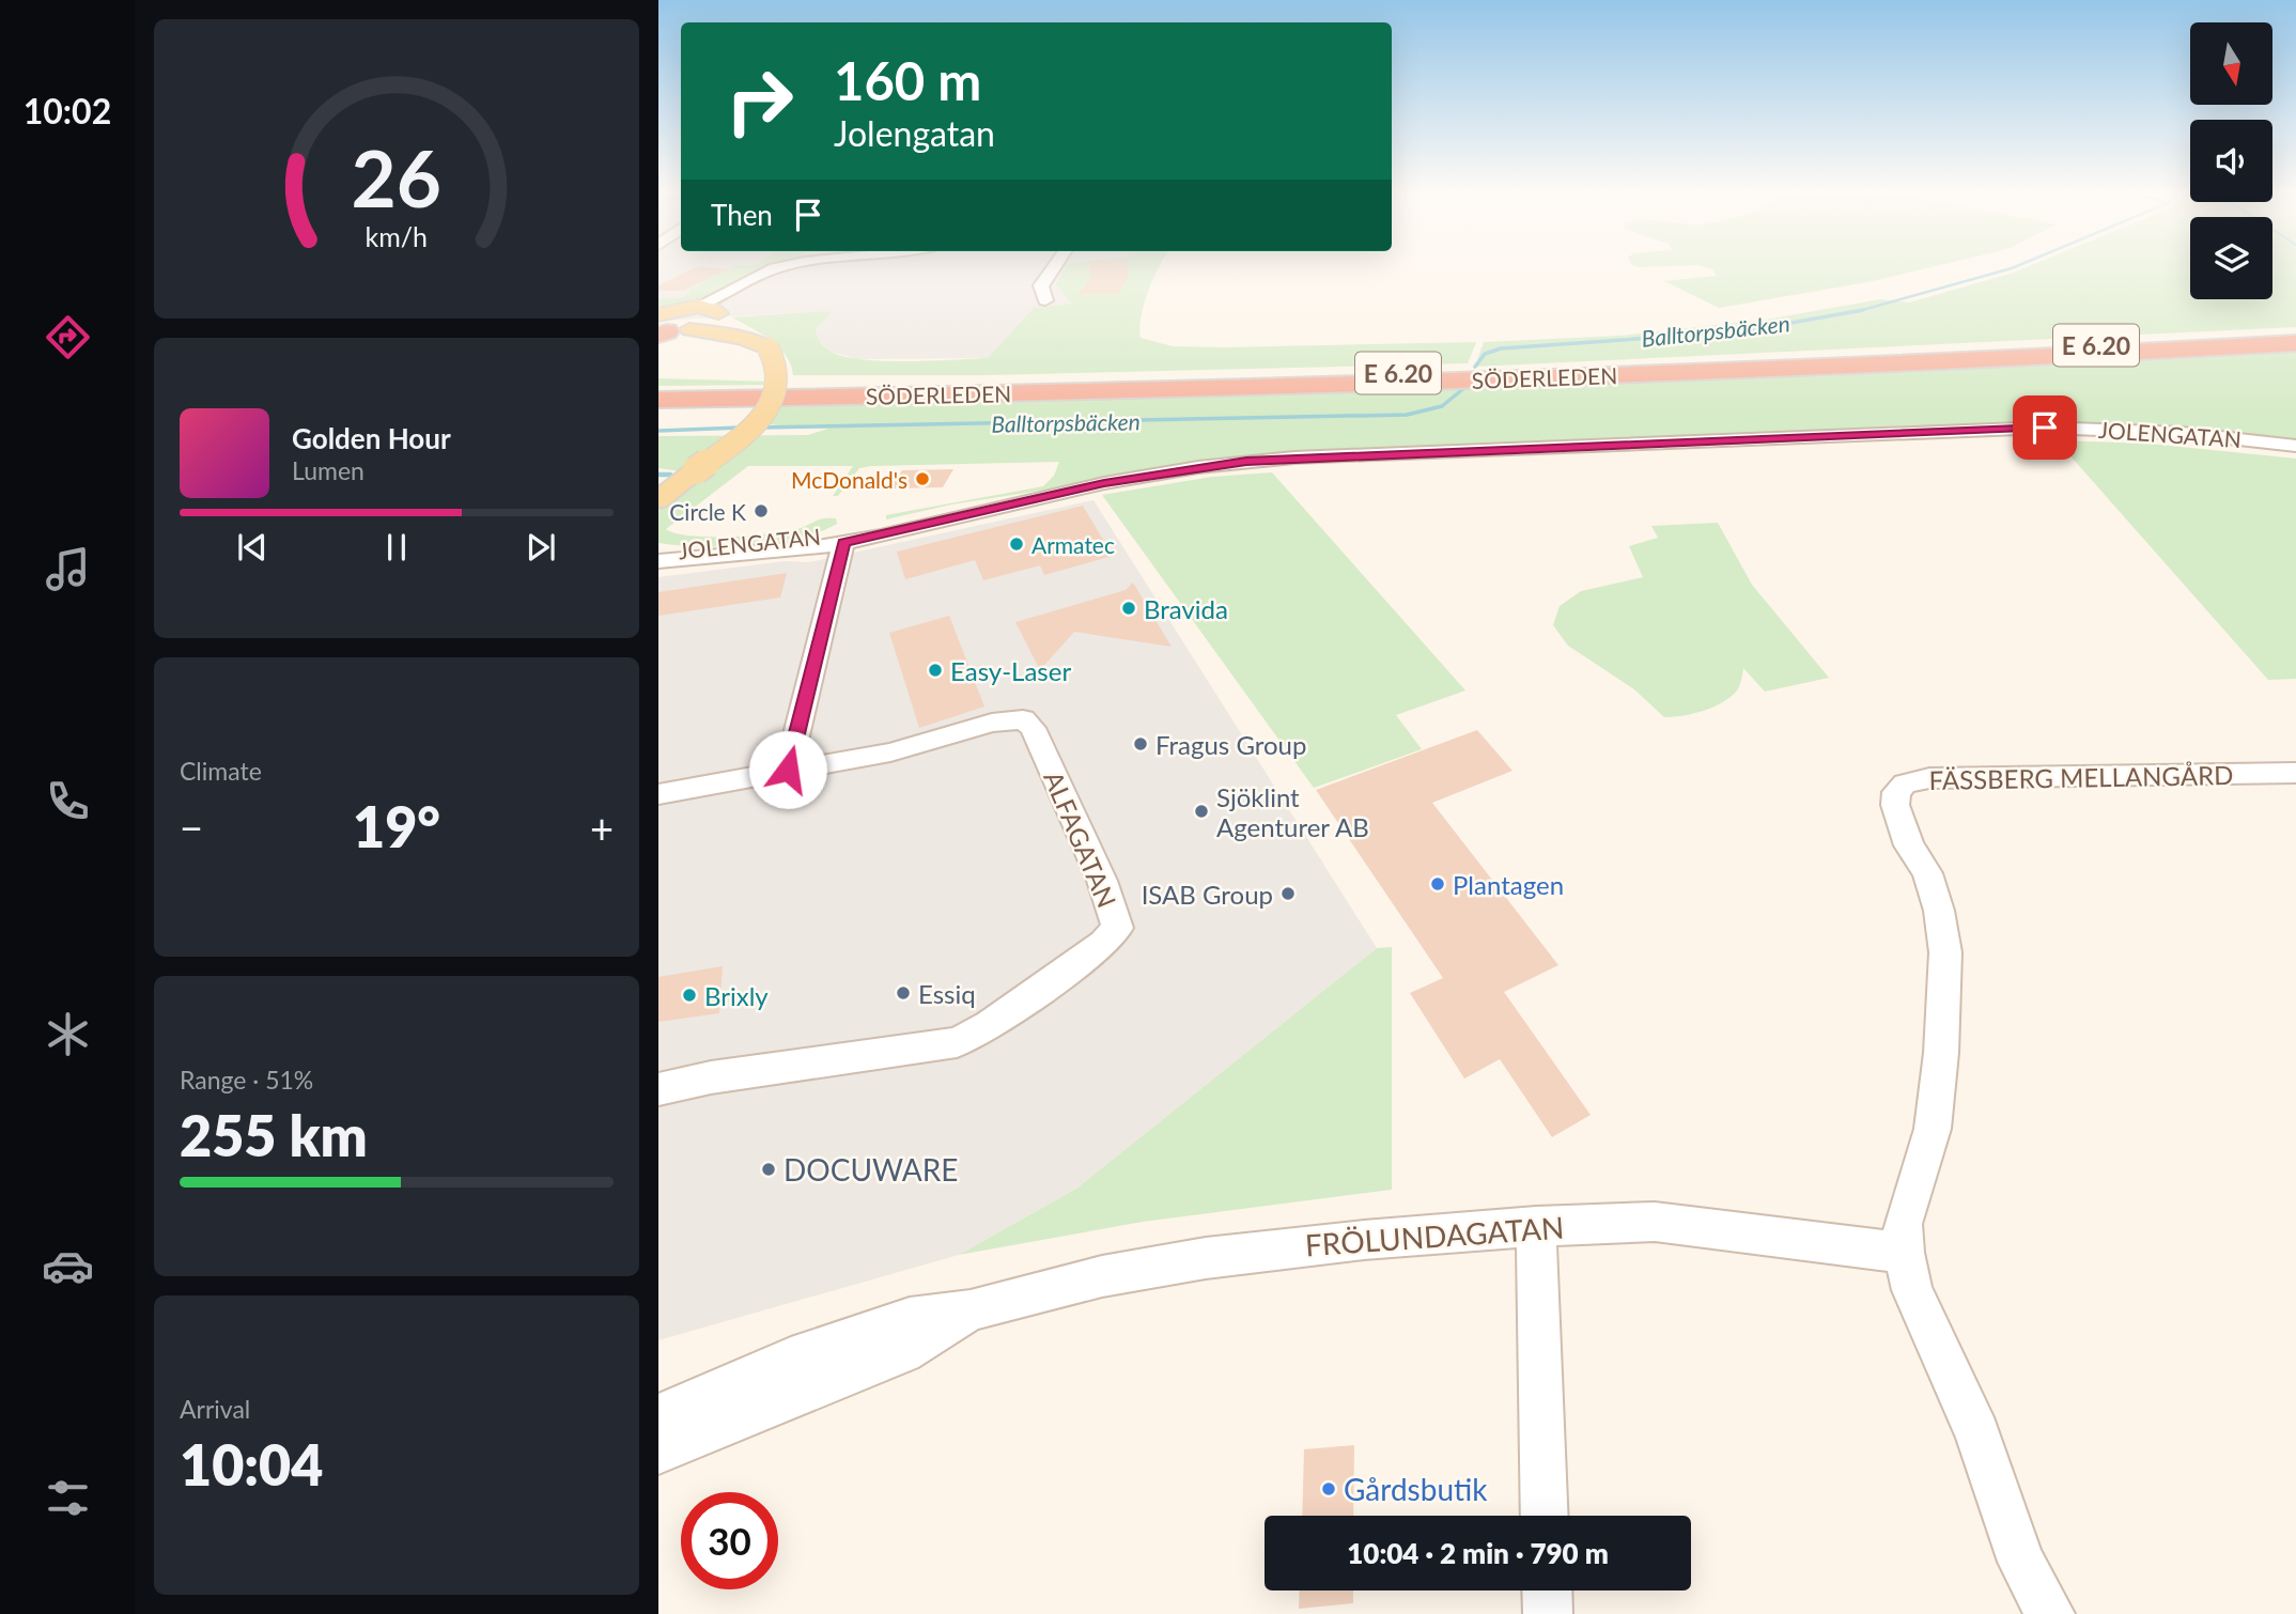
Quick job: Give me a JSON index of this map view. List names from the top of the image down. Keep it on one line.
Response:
{"streets":{"highway":["E 6.20","SÖDERLEDEN"],"street":["JOLENGATAN","FÄSSBERG MELLANGÅRD","ALFAGATAN","FRÖLUNDAGATAN"]},"crossings":[["FÄSSBERG MELLANGÅRD","FRÖLUNDAGATAN"]],"water":["Balltorpsbäcken"],"places":["McDonald's","Circle K","Armatec","Bravida","Easy-Laser","Fragus Group","Sjöklint Agenturer AB","Plantagen","ISAB Group","Essiq","Brixly","DOCUWARE","Gårdsbutik"],"north":"bottom","page":{"tabs":"10:02","turn":["160 m","Jolengatan"],"then":"Then","song":["Golden Hour","Lumen"],"tile":["Climate",["Range · 51%","255 km"],["Arrival","10:04"]],"heat":["−","19°","+"],"limit":"30","trip":"10:04 · 2 min · 790 m","gauge":["26","km/h"]}}
